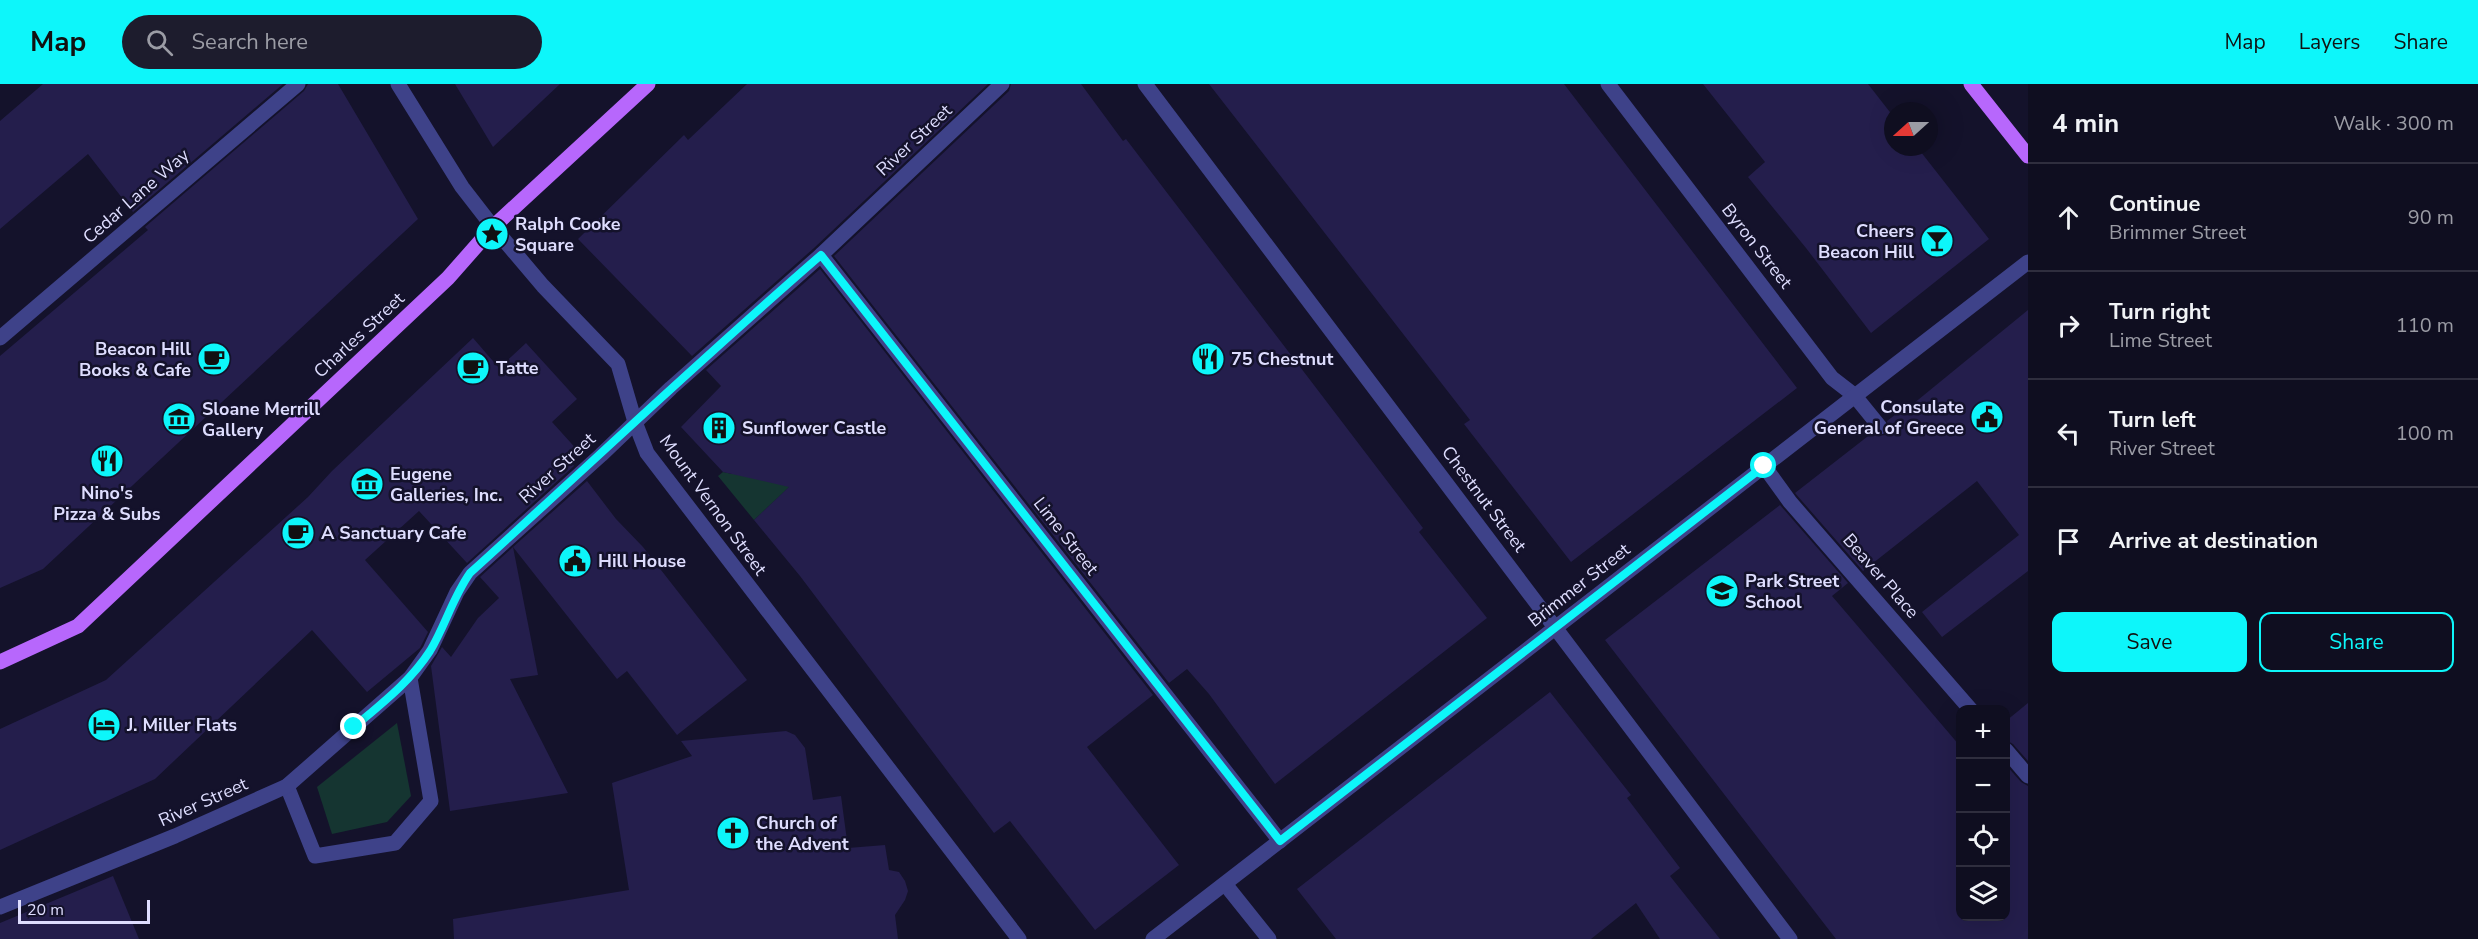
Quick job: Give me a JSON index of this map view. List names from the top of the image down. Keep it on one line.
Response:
{"streets":{"main road":["Charles Street"],"street":["River Street","Cedar Lane Way","Byron Street","Chestnut Street","Mount Vernon Street","Lime Street","Beaver Place","Brimmer Street"]},"crossings":[["River Street","Mount Vernon Street"],["River Street","Lime Street"],["Byron Street","Brimmer Street"],["Charles Street","Mount Vernon Street"],["Chestnut Street","Brimmer Street"],["Lime Street","Brimmer Street"],["Beaver Place","Brimmer Street"]],"places":{"place":["Ralph Cooke Square"],"bar":["Cheers Beacon Hill"],"cafe":["Beacon Hill Books & Cafe","Tatte","A Sanctuary Cafe"],"restaurant":["75 Chestnut","Nino's Pizza & Subs"],"public building":["Consulate General of Greece","Hill House"],"museum":["Sloane Merrill Gallery","Eugene Galleries, Inc."],"building":["Sunflower Castle"],"school or university":["Park Street School"],"hotel":["J. Miller Flats"],"church":["Church of the Advent"]},"scale_bar":"20 m","north":"left","page":{"header":"Map","search":"Search here","nav":["Map","Layers","Share"],"heading":["4 min","Walk · 300 m"],"list":[["Continue","Brimmer Street","90 m"],["Turn right","Lime Street","110 m"],["Turn left","River Street","100 m"],"Arrive at destination"],"buttons":["Save","Share"],"map_buttons":["+","−"],"scale":"20 m"}}
